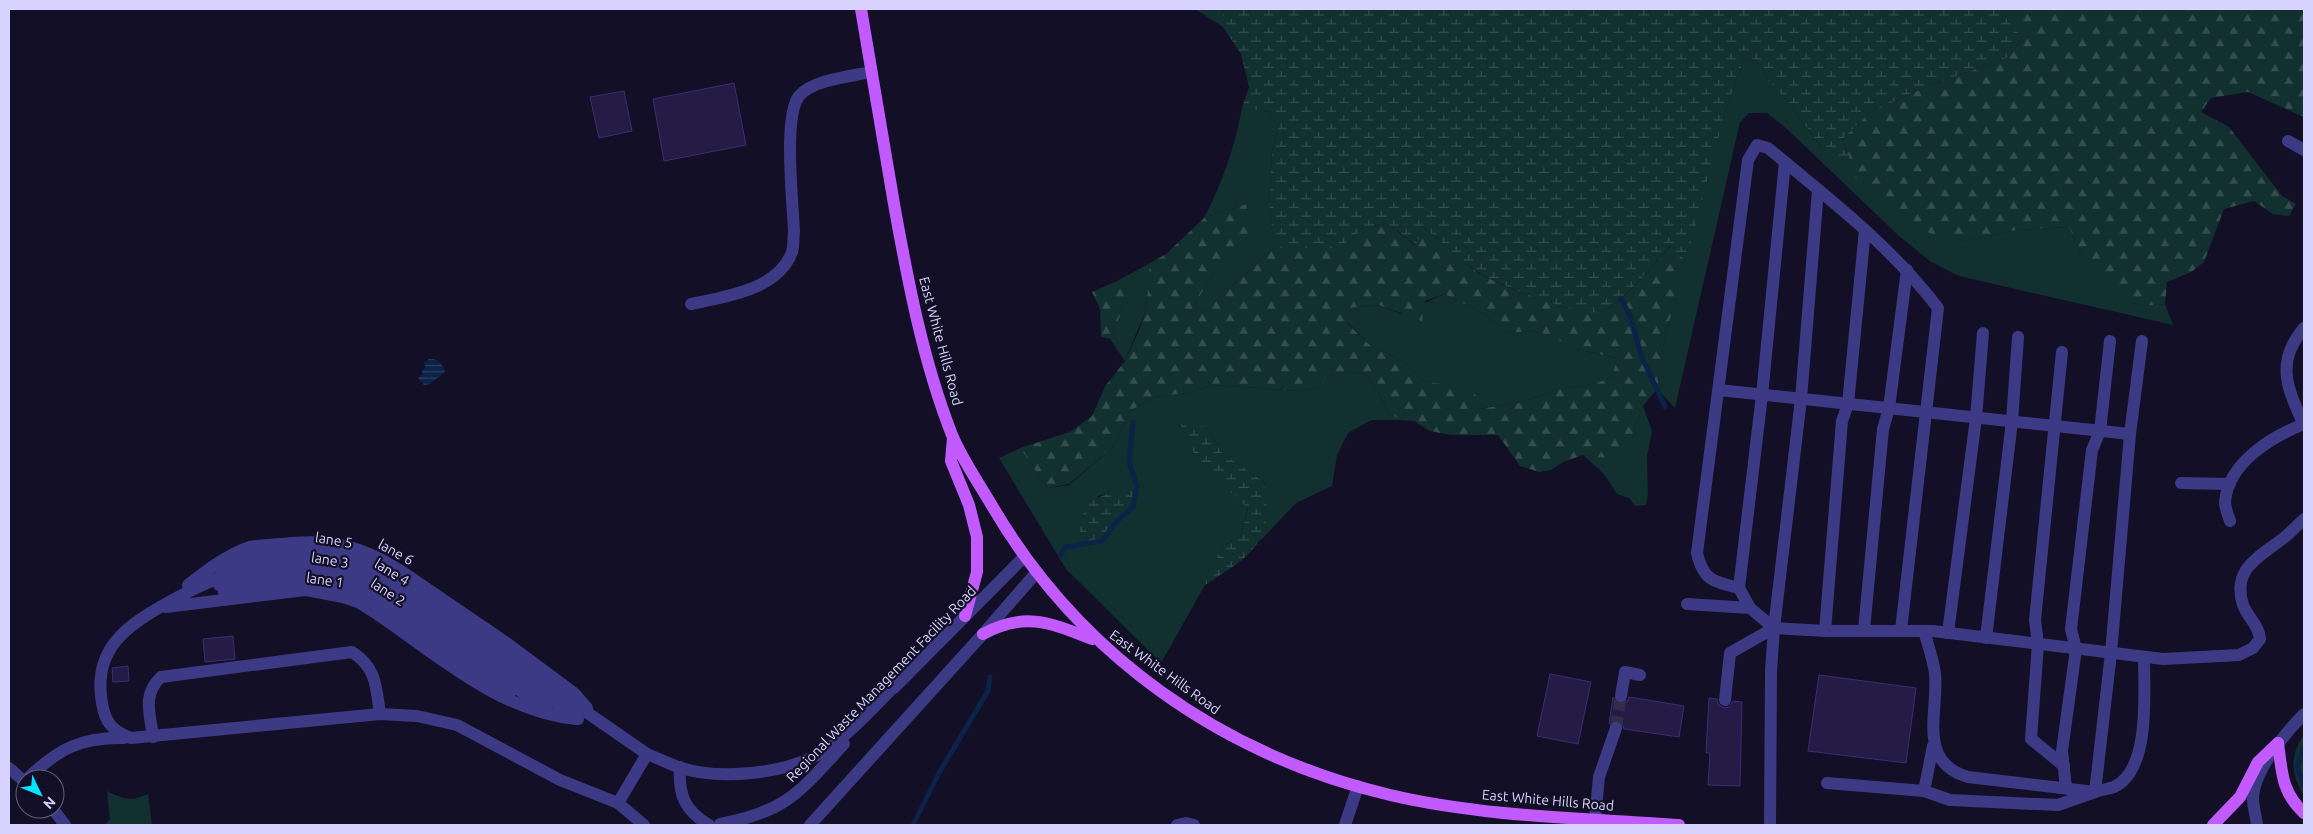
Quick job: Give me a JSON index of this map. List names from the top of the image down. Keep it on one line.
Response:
{"streets":{"main road":["East White Hills Road"],"street":["lane 5","lane 3","lane 1","Regional Waste Management Facility Road"]},"crossings":[["East White Hills Road","Regional Waste Management Facility Road"],["lane 5","lane 3"],["lane 5","lane 1"],["lane 3","lane 1"]],"north":"bottom right"}
